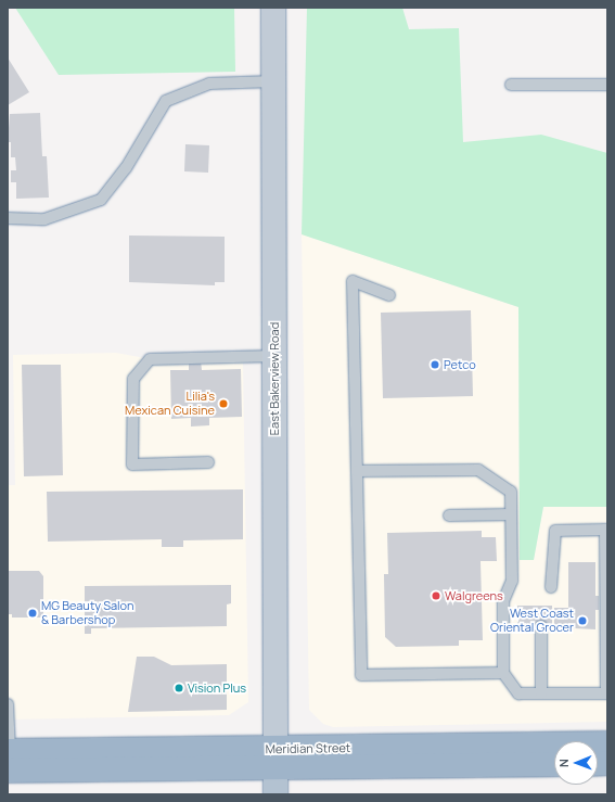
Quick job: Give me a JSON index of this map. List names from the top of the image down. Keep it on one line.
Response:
{"streets":{"highway":["Meridian Street"],"main road":["East Bakerview Road"]},"crossings":[["East Bakerview Road","Meridian Street"]],"places":["Petco","Lilia's Mexican Cuisine","Walgreens","MG Beauty Salon & Barbershop","West Coast Oriental Grocer","Vision Plus"],"north":"left"}
